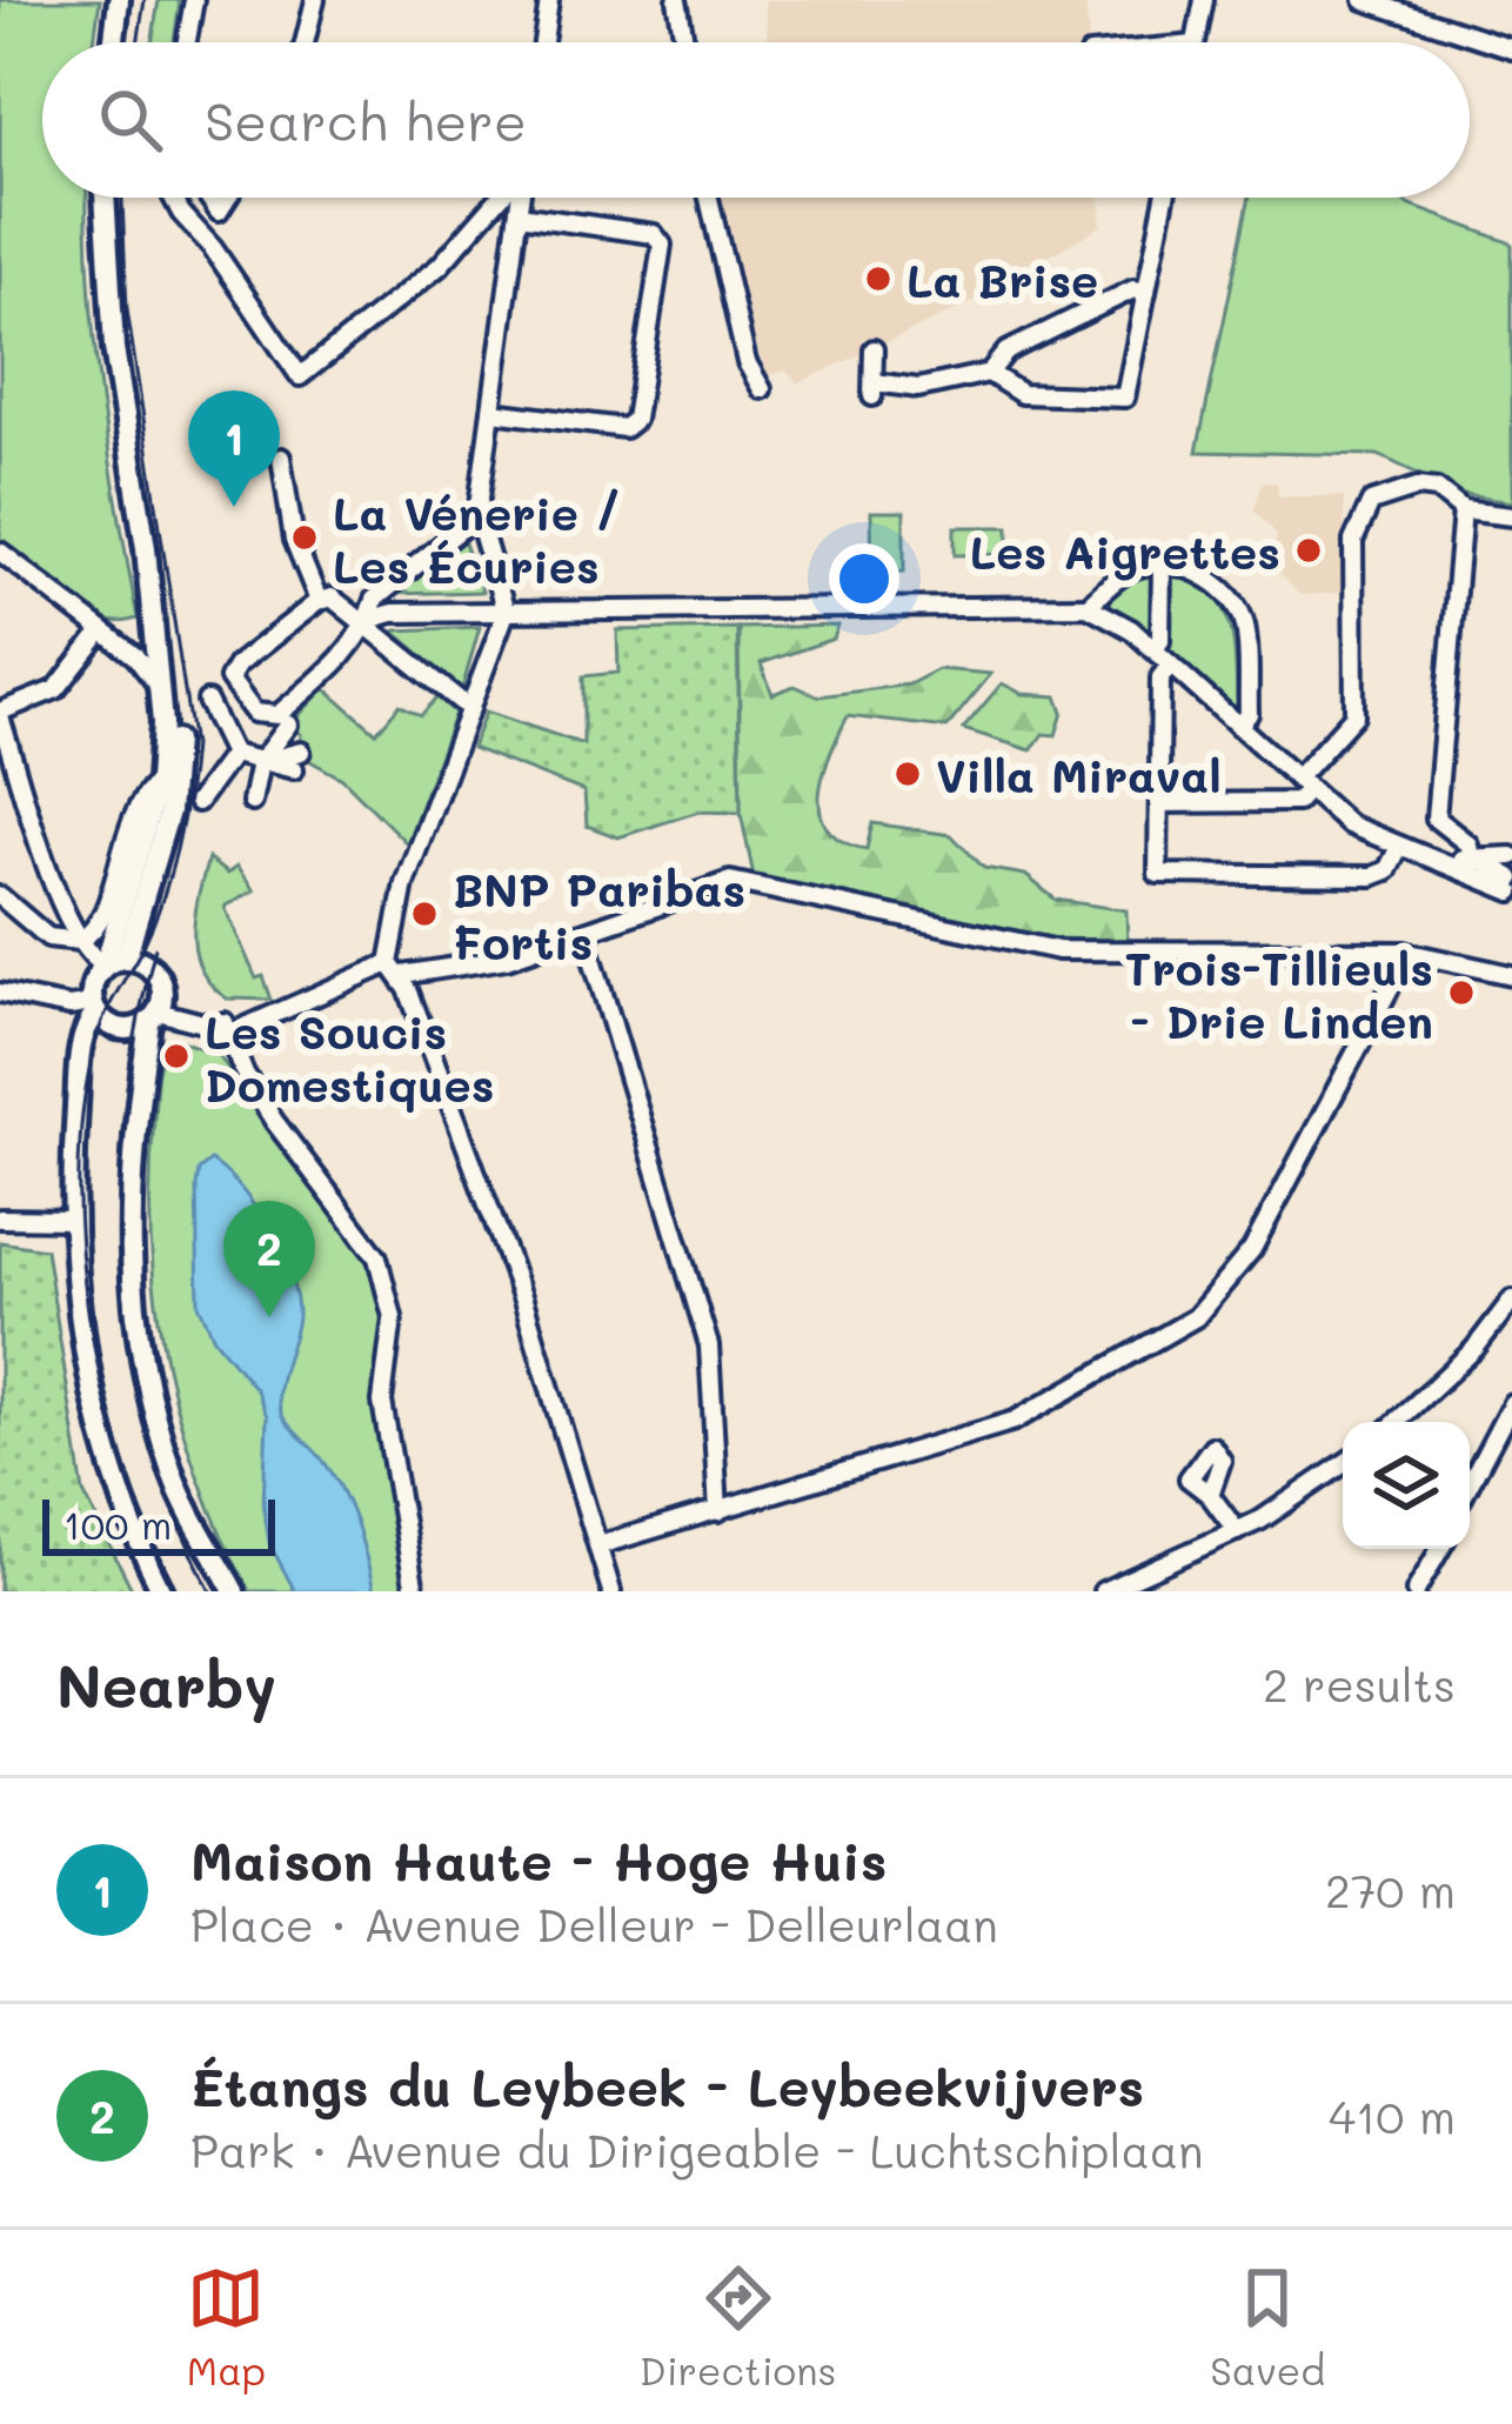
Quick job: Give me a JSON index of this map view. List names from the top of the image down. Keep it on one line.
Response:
{"places":["La Brise","La Vénerie / Les Écuries","Les Aigrettes","Villa Miraval","BNP Paribas Fortis","Trois-Tillieuls - Drie Linden","Les Soucis Domestiques"],"scale_bar":"100 m","page":{"search":"Search here","pins":["1","2"],"scale":"100 m","heading":["Nearby","2 results"],"list":[{"mark":"1","name":"Maison Haute - Hoge Huis","note":"Place · Avenue Delleur - Delleurlaan","value":"270 m"},{"mark":"2","name":"Étangs du Leybeek - Leybeekvijvers","note":"Park · Avenue du Dirigeable - Luchtschiplaan","value":"410 m"}],"nav":["Map","Directions","Saved"]}}
